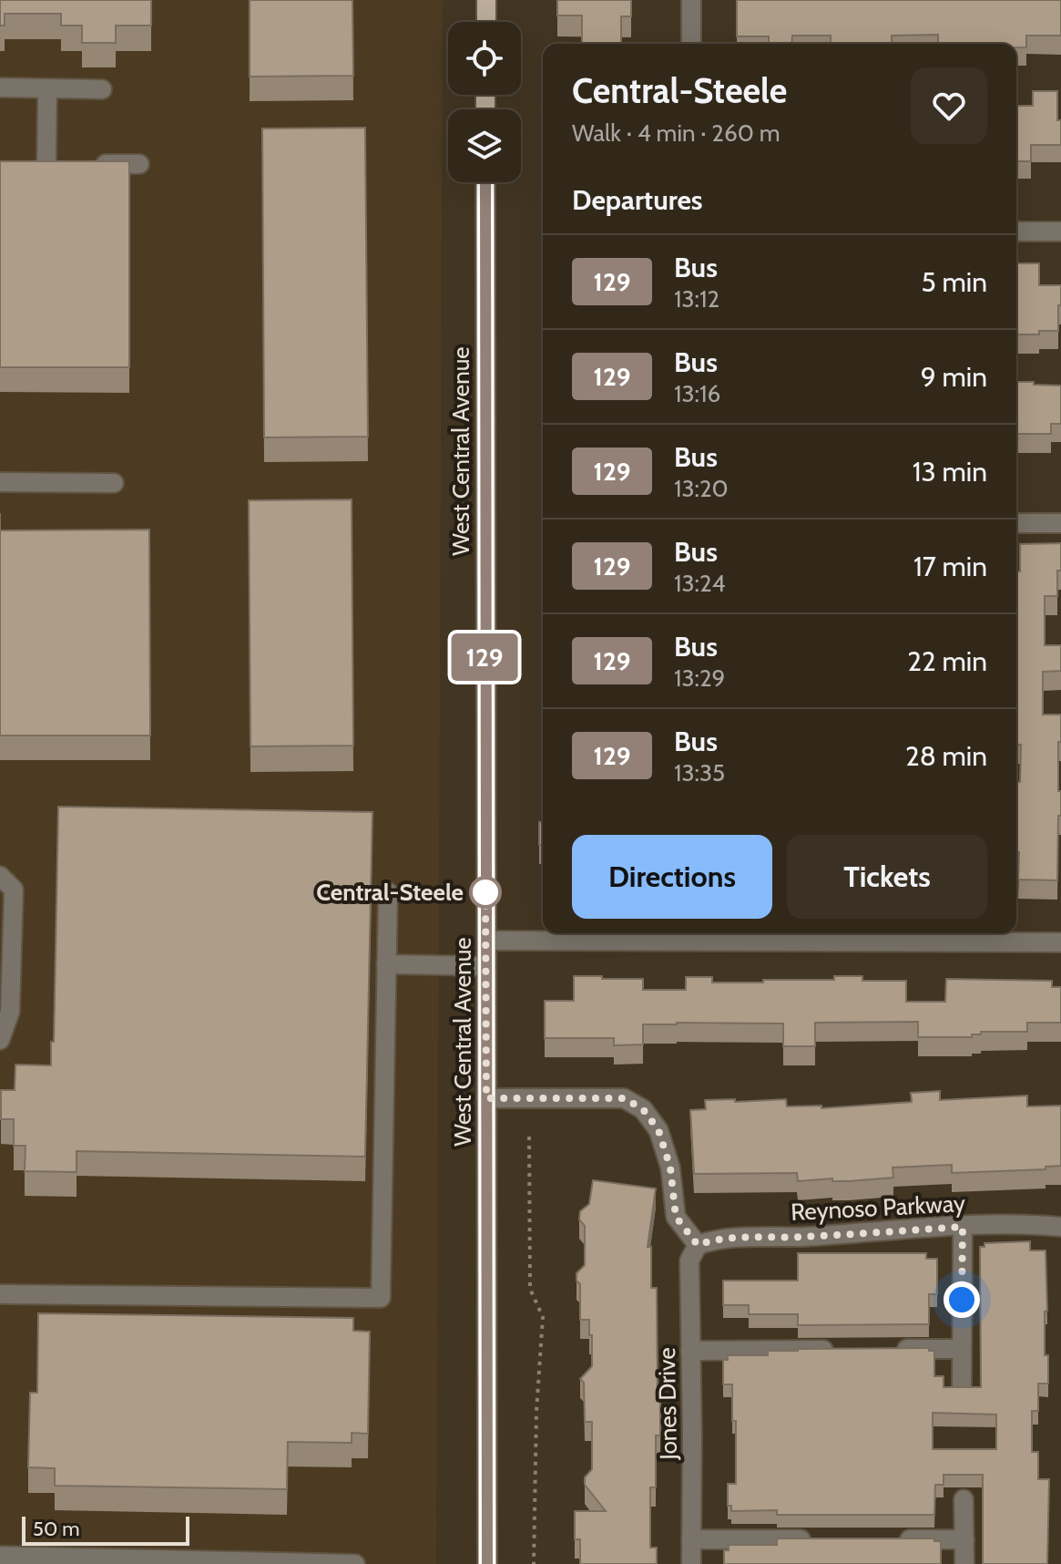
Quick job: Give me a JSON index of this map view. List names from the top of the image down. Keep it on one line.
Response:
{"streets":{"main road":["West Central Avenue"],"street":["Reynoso Parkway","Jones Drive"]},"crossings":[["Reynoso Parkway","Jones Drive"]],"places":["Central-Steele"],"lines":["bus line 129"],"scale_bar":"50 m","page":{"on_map":"129","heading":[["Central-Steele","Walk · 4 min · 260 m"],"Departures"],"list":[{"mark":"129","name":"Bus","note":"13:12","value":"5 min"},{"mark":"129","name":"Bus","note":"13:16","value":"9 min"},{"mark":"129","name":"Bus","note":"13:20","value":"13 min"},{"mark":"129","name":"Bus","note":"13:24","value":"17 min"},{"mark":"129","name":"Bus","note":"13:29","value":"22 min"},{"mark":"129","name":"Bus","note":"13:35","value":"28 min"}],"buttons":["Directions","Tickets"],"scale":"50 m"}}
